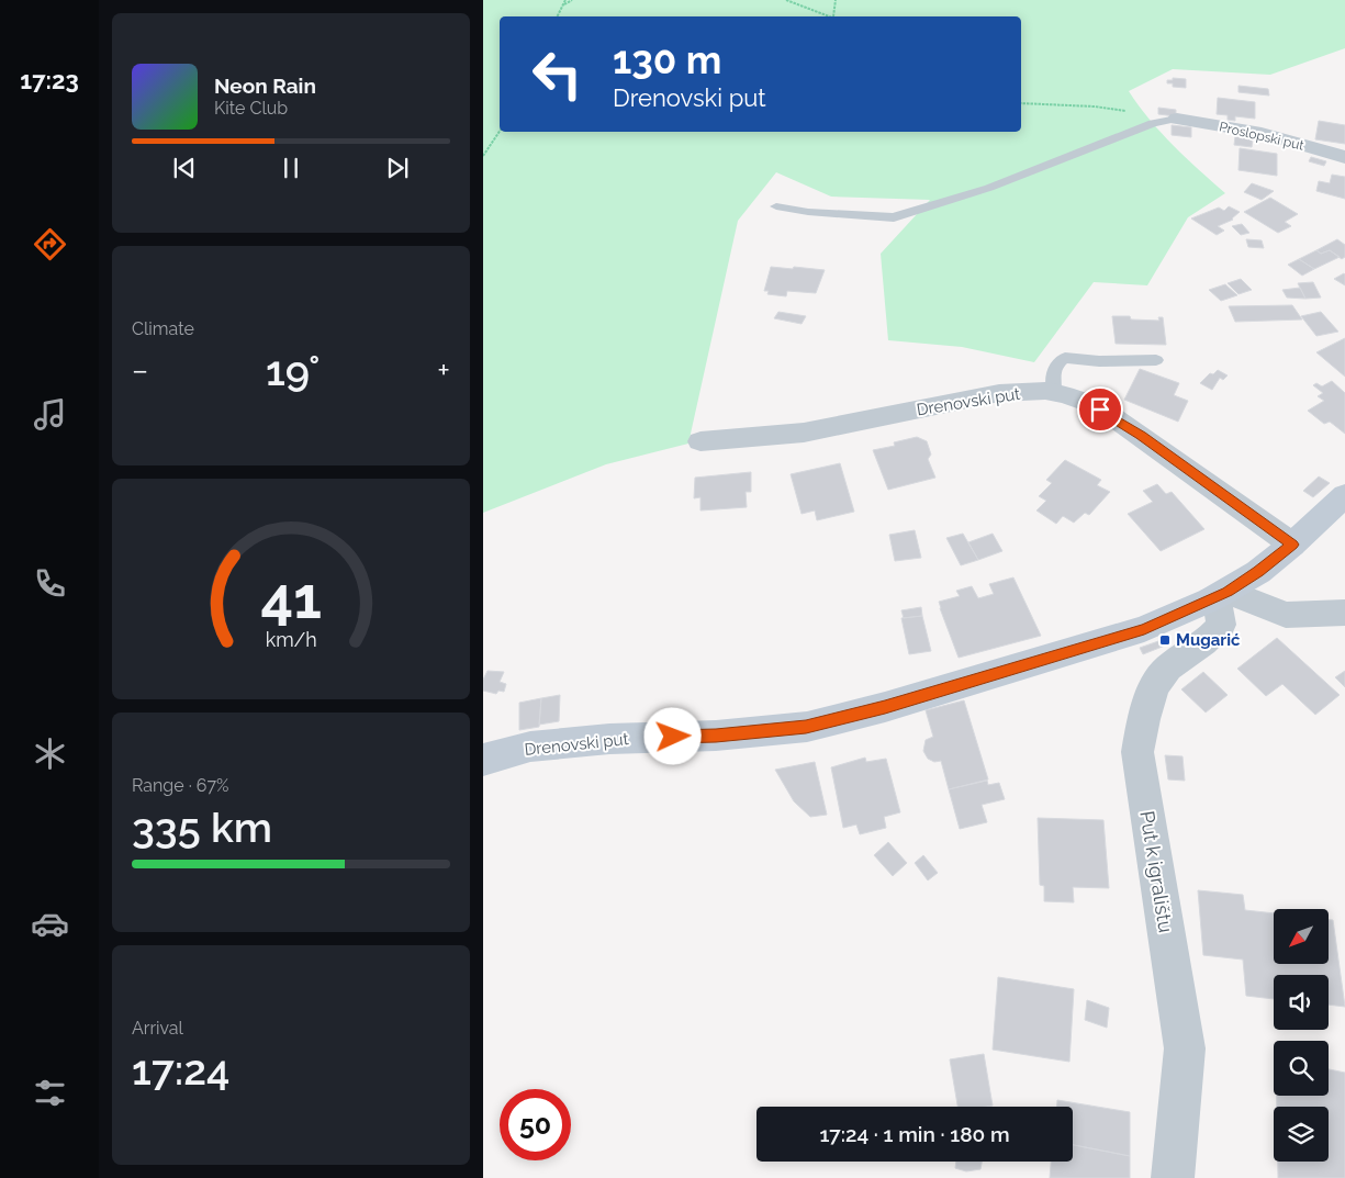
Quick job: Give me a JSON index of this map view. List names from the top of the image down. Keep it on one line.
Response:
{"streets":{"main road":["Drenovski put"],"street":["Proslopski put","Put k igralištu"]},"crossings":[["Drenovski put","Put k igralištu"]],"places":{"transit":["Mugarić"]},"north":"bottom left","page":{"tabs":"17:23","turn":["130 m","Drenovski put"],"song":["Neon Rain","Kite Club"],"tile":["Climate",["Range · 67%","335 km"],["Arrival","17:24"]],"heat":["−","19°","+"],"limit":"50","trip":"17:24 · 1 min · 180 m","gauge":["41","km/h"]}}
